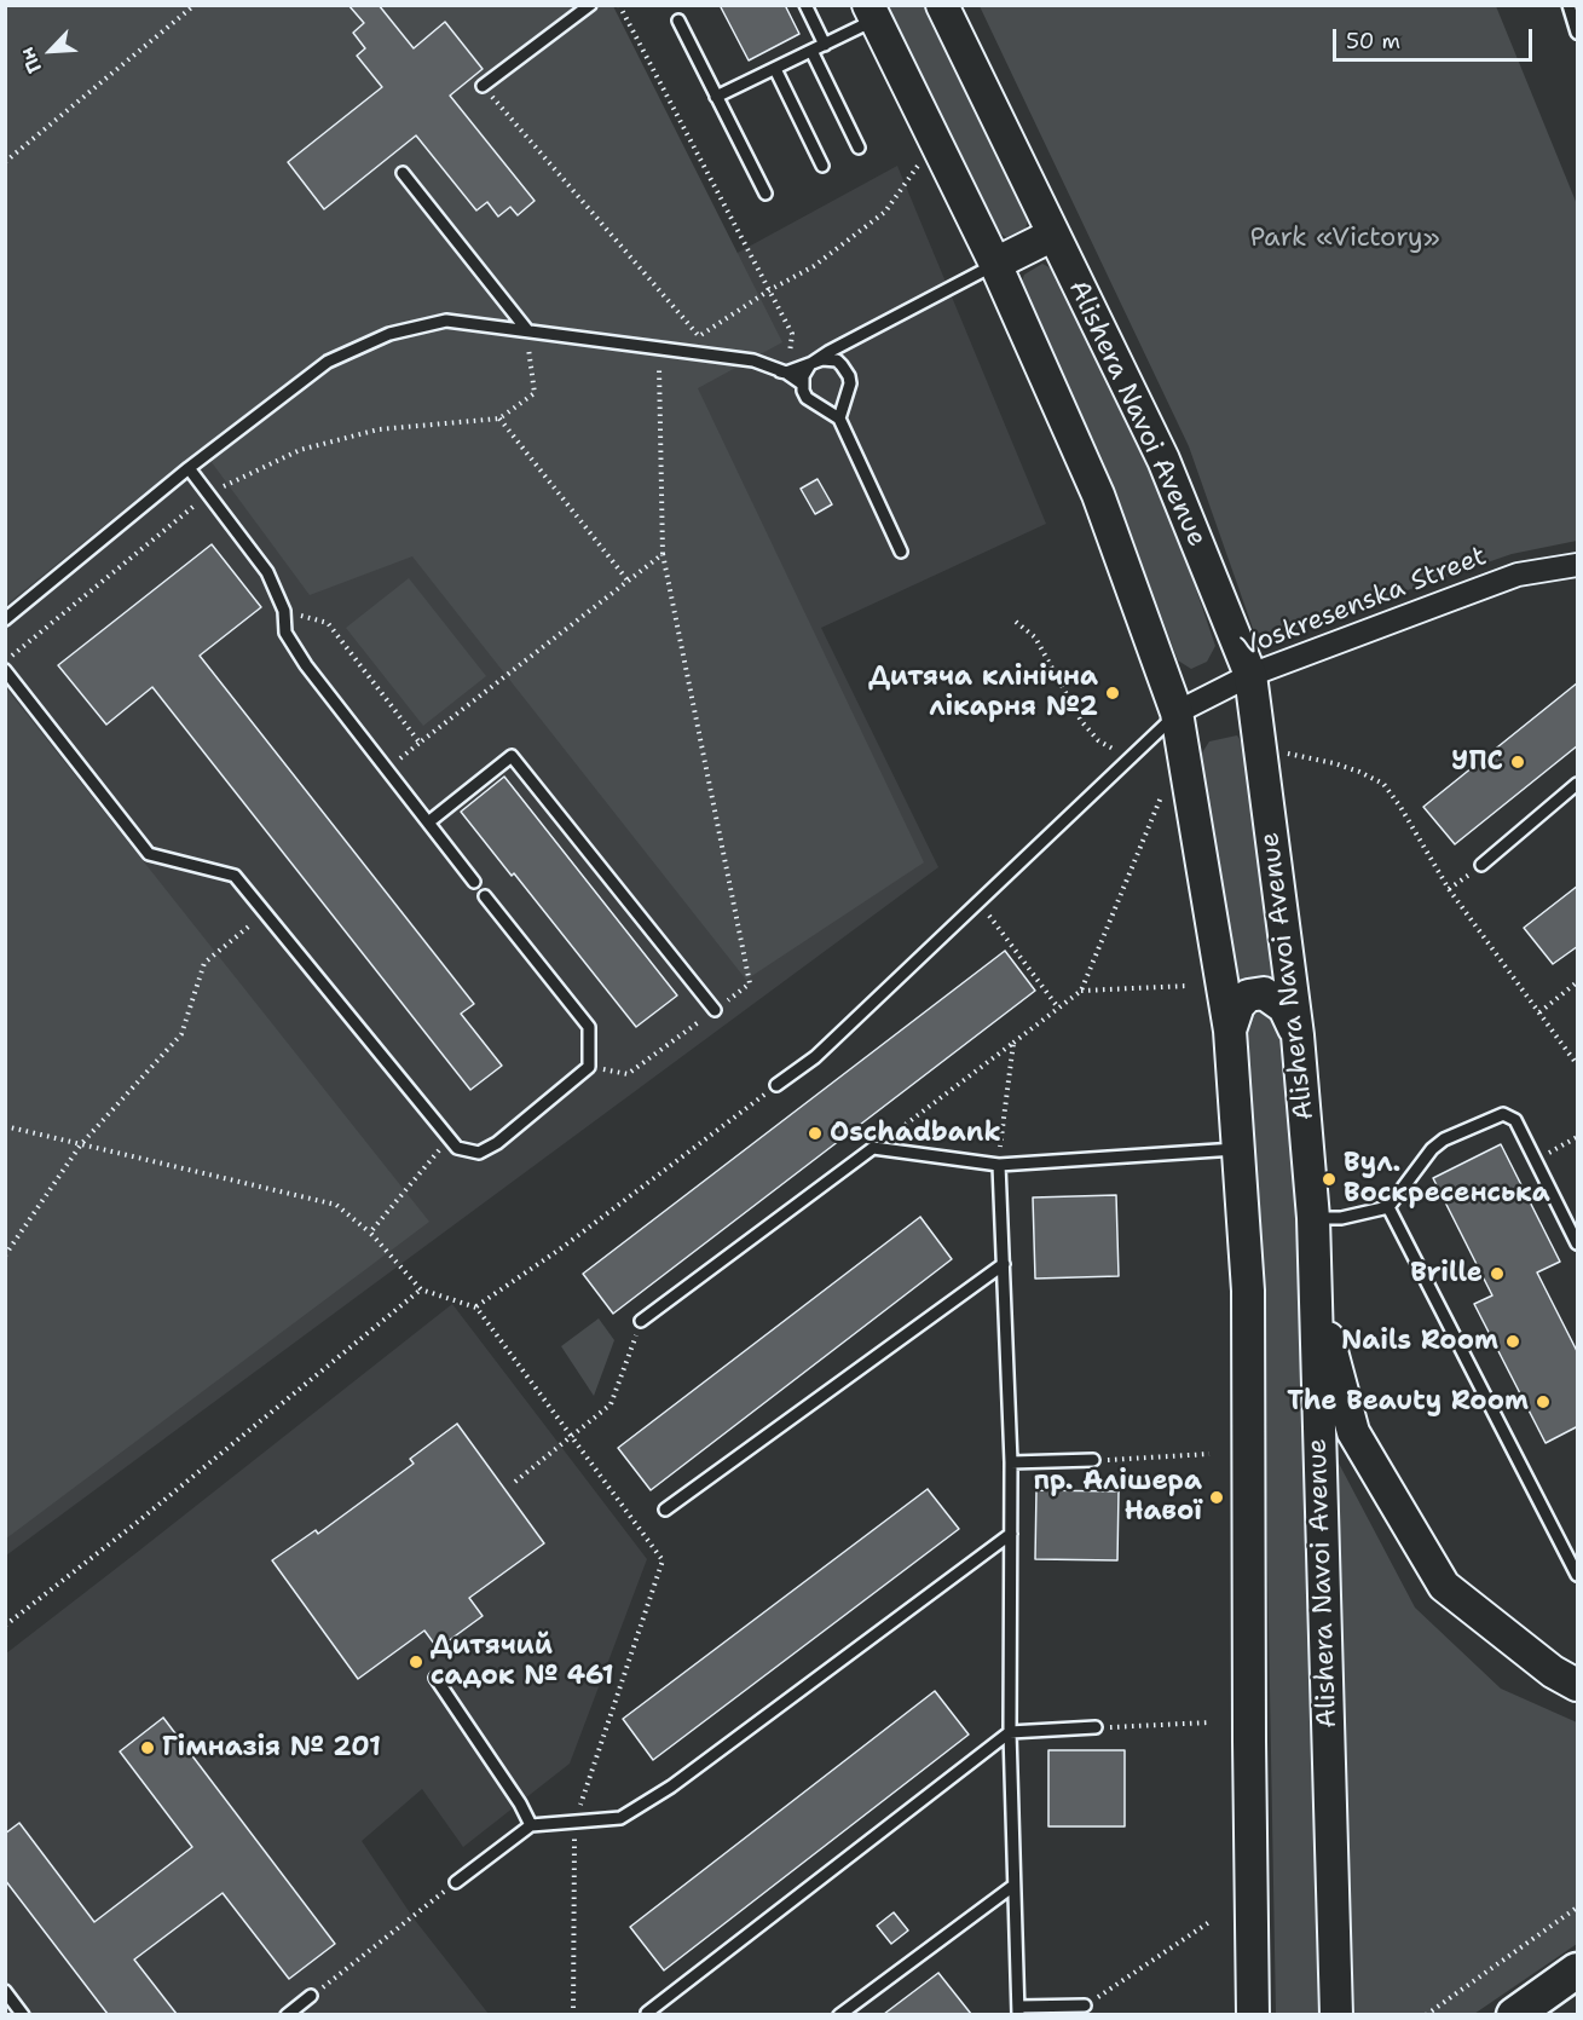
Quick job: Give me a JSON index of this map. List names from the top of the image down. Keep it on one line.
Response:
{"streets":{"street":["Alishera Navoi Avenue","Voskresenska Street"]},"crossings":[["Alishera Navoi Avenue","Voskresenska Street"]],"parks":["Park «Victory»"],"places":["Дитяча клінічна лікарня №2","УПС","Oschadbank","Вул. Воскресенська","Brille","Nails Room","The Beauty Room","пр. Алішера Навої","Дитячий садок № 461","Гімназія № 201"],"scale_bar":"50 m","north":"bottom left"}
